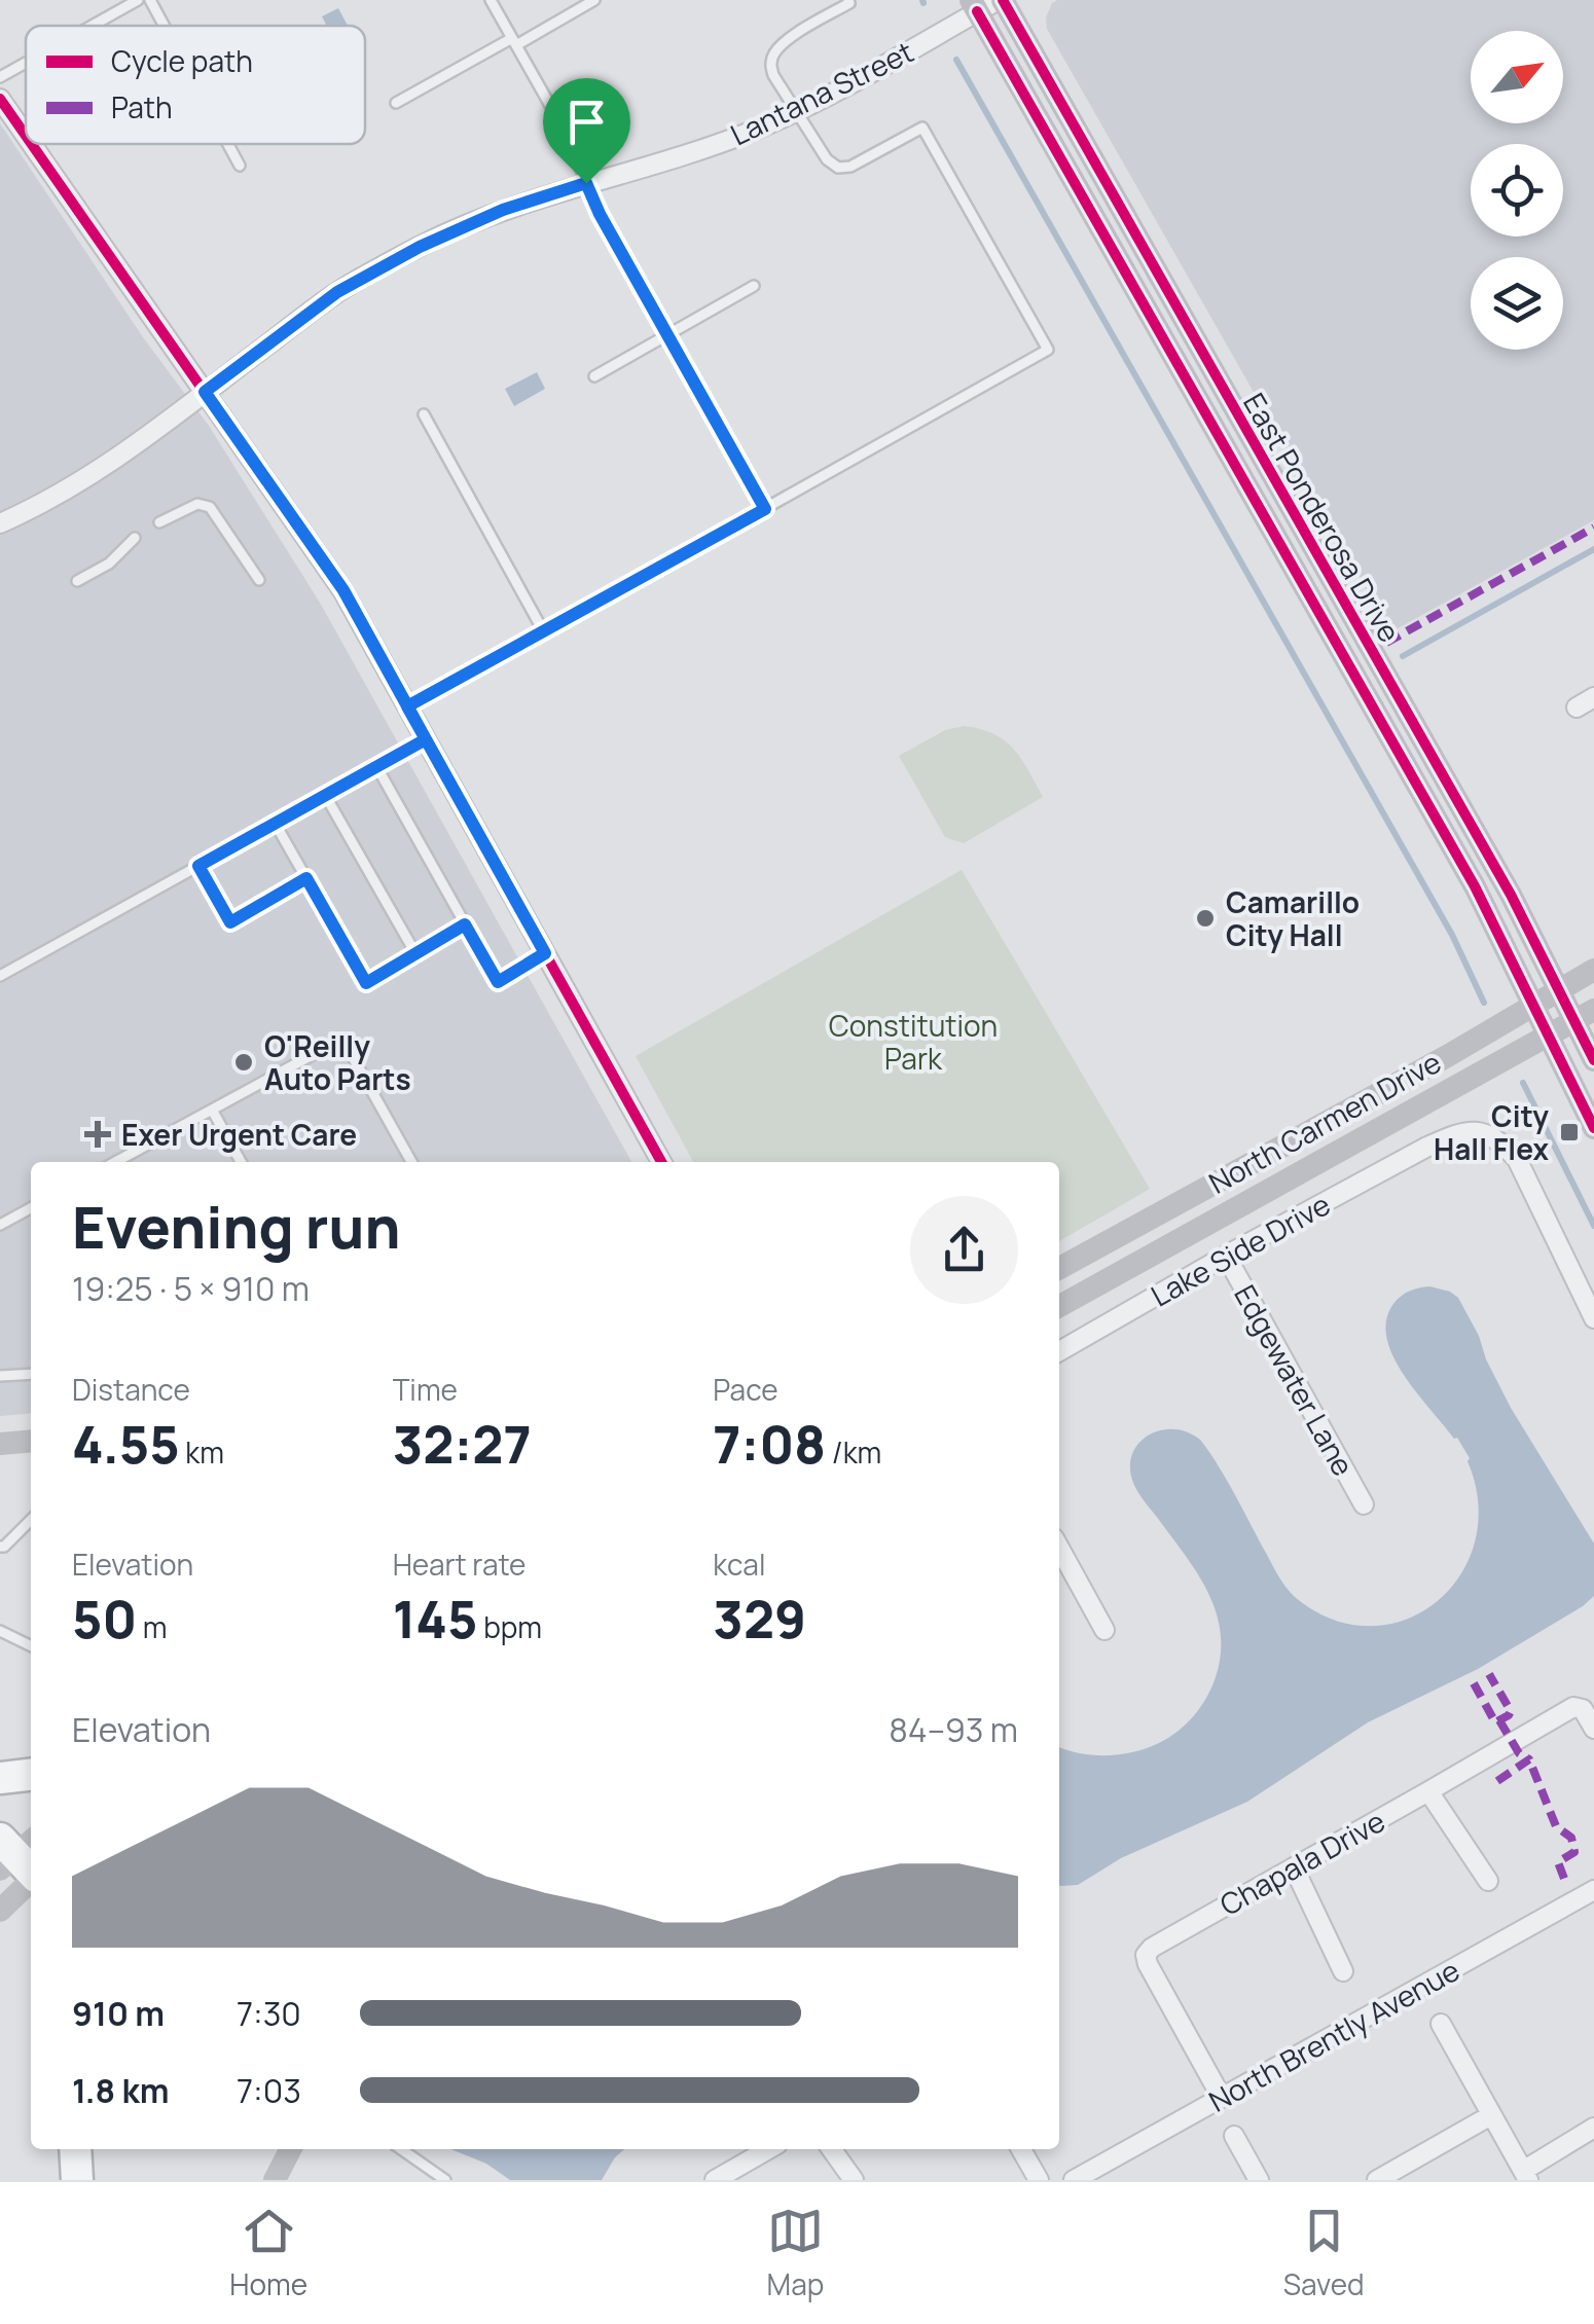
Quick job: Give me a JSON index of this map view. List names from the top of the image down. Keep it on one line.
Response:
{"streets":{"main road":["East Ponderosa Drive","North Carmen Drive"],"street":["Lantana Street","Lake Side Drive","Edgewater Lane","Chapala Drive","North Brently Avenue"]},"crossings":[["Lantana Street","East Ponderosa Drive"],["East Ponderosa Drive","North Carmen Drive"],["Lake Side Drive","Edgewater Lane"],["Chapala Drive","North Brently Avenue"]],"parks":["Constitution Park"],"places":{"other":["Camarillo City Hall","O'Reilly Auto Parts"],"transit":["City Hall Flex"],"health":["Exer Urgent Care"]},"legend":["Cycle path","Path"],"north":"top right","page":{"heading":["Evening run","19:25 · 5 × 910 m"],"stats":[["Distance","4.55 km"],["Time","32:27"],["Pace","7:08 /km"],["Elevation","50 m"],["Heart rate","145 bpm"],["kcal","329"]],"chart":["Elevation","84–93 m"],"list":[{"name":"910 m","note":"7:30"},{"name":"1.8 km","note":"7:03"}],"tabs":["Home","Map","Saved"]}}
